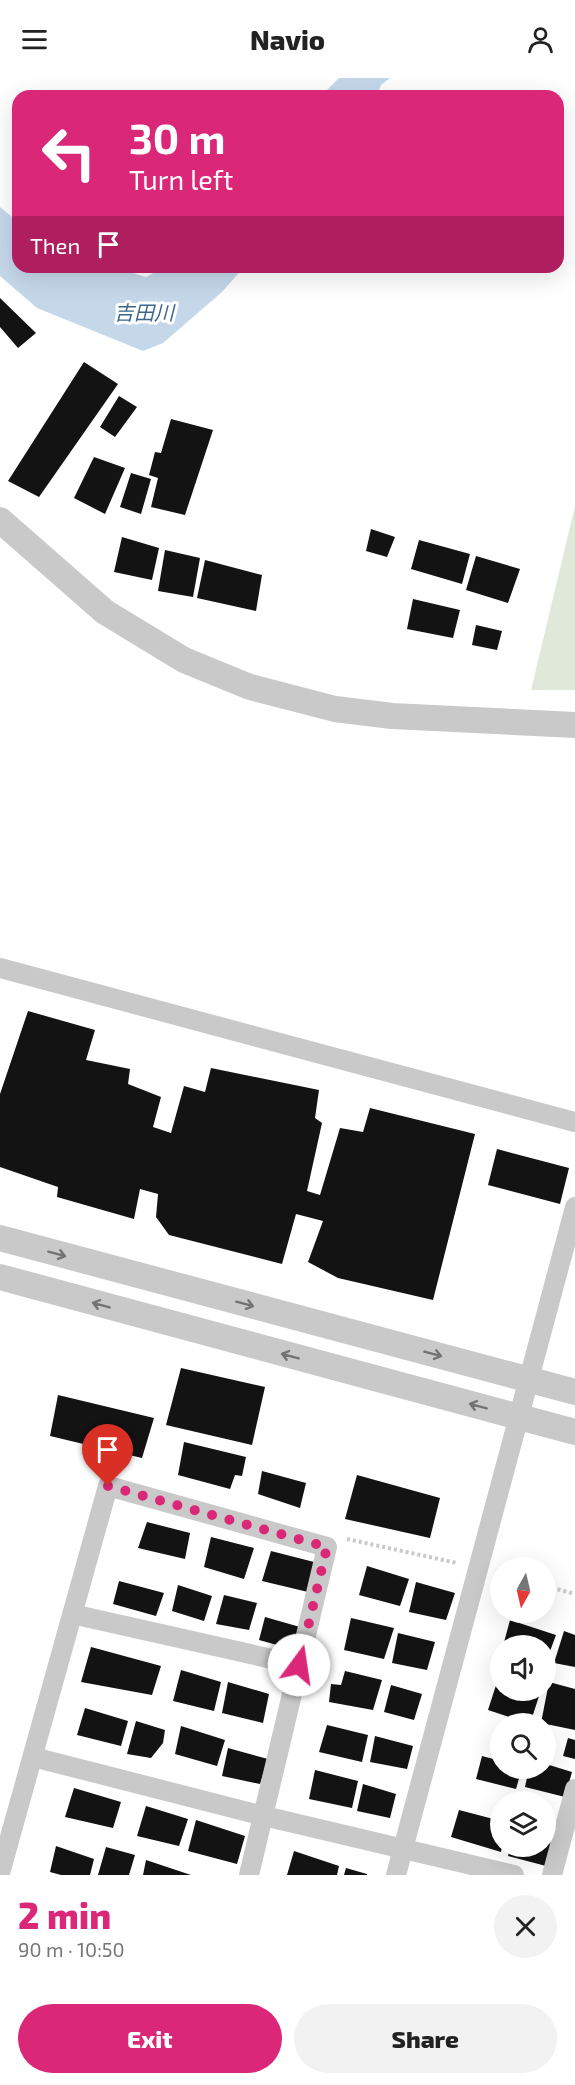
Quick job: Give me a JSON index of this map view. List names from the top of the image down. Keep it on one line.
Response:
{"water":["吉田川"],"north":"bottom","page":{"header":"Navio","turn":["30 m","Turn left"],"then":"Then","heading":["2 min","90 m · 10:50"],"buttons":["Exit","Share"]}}
